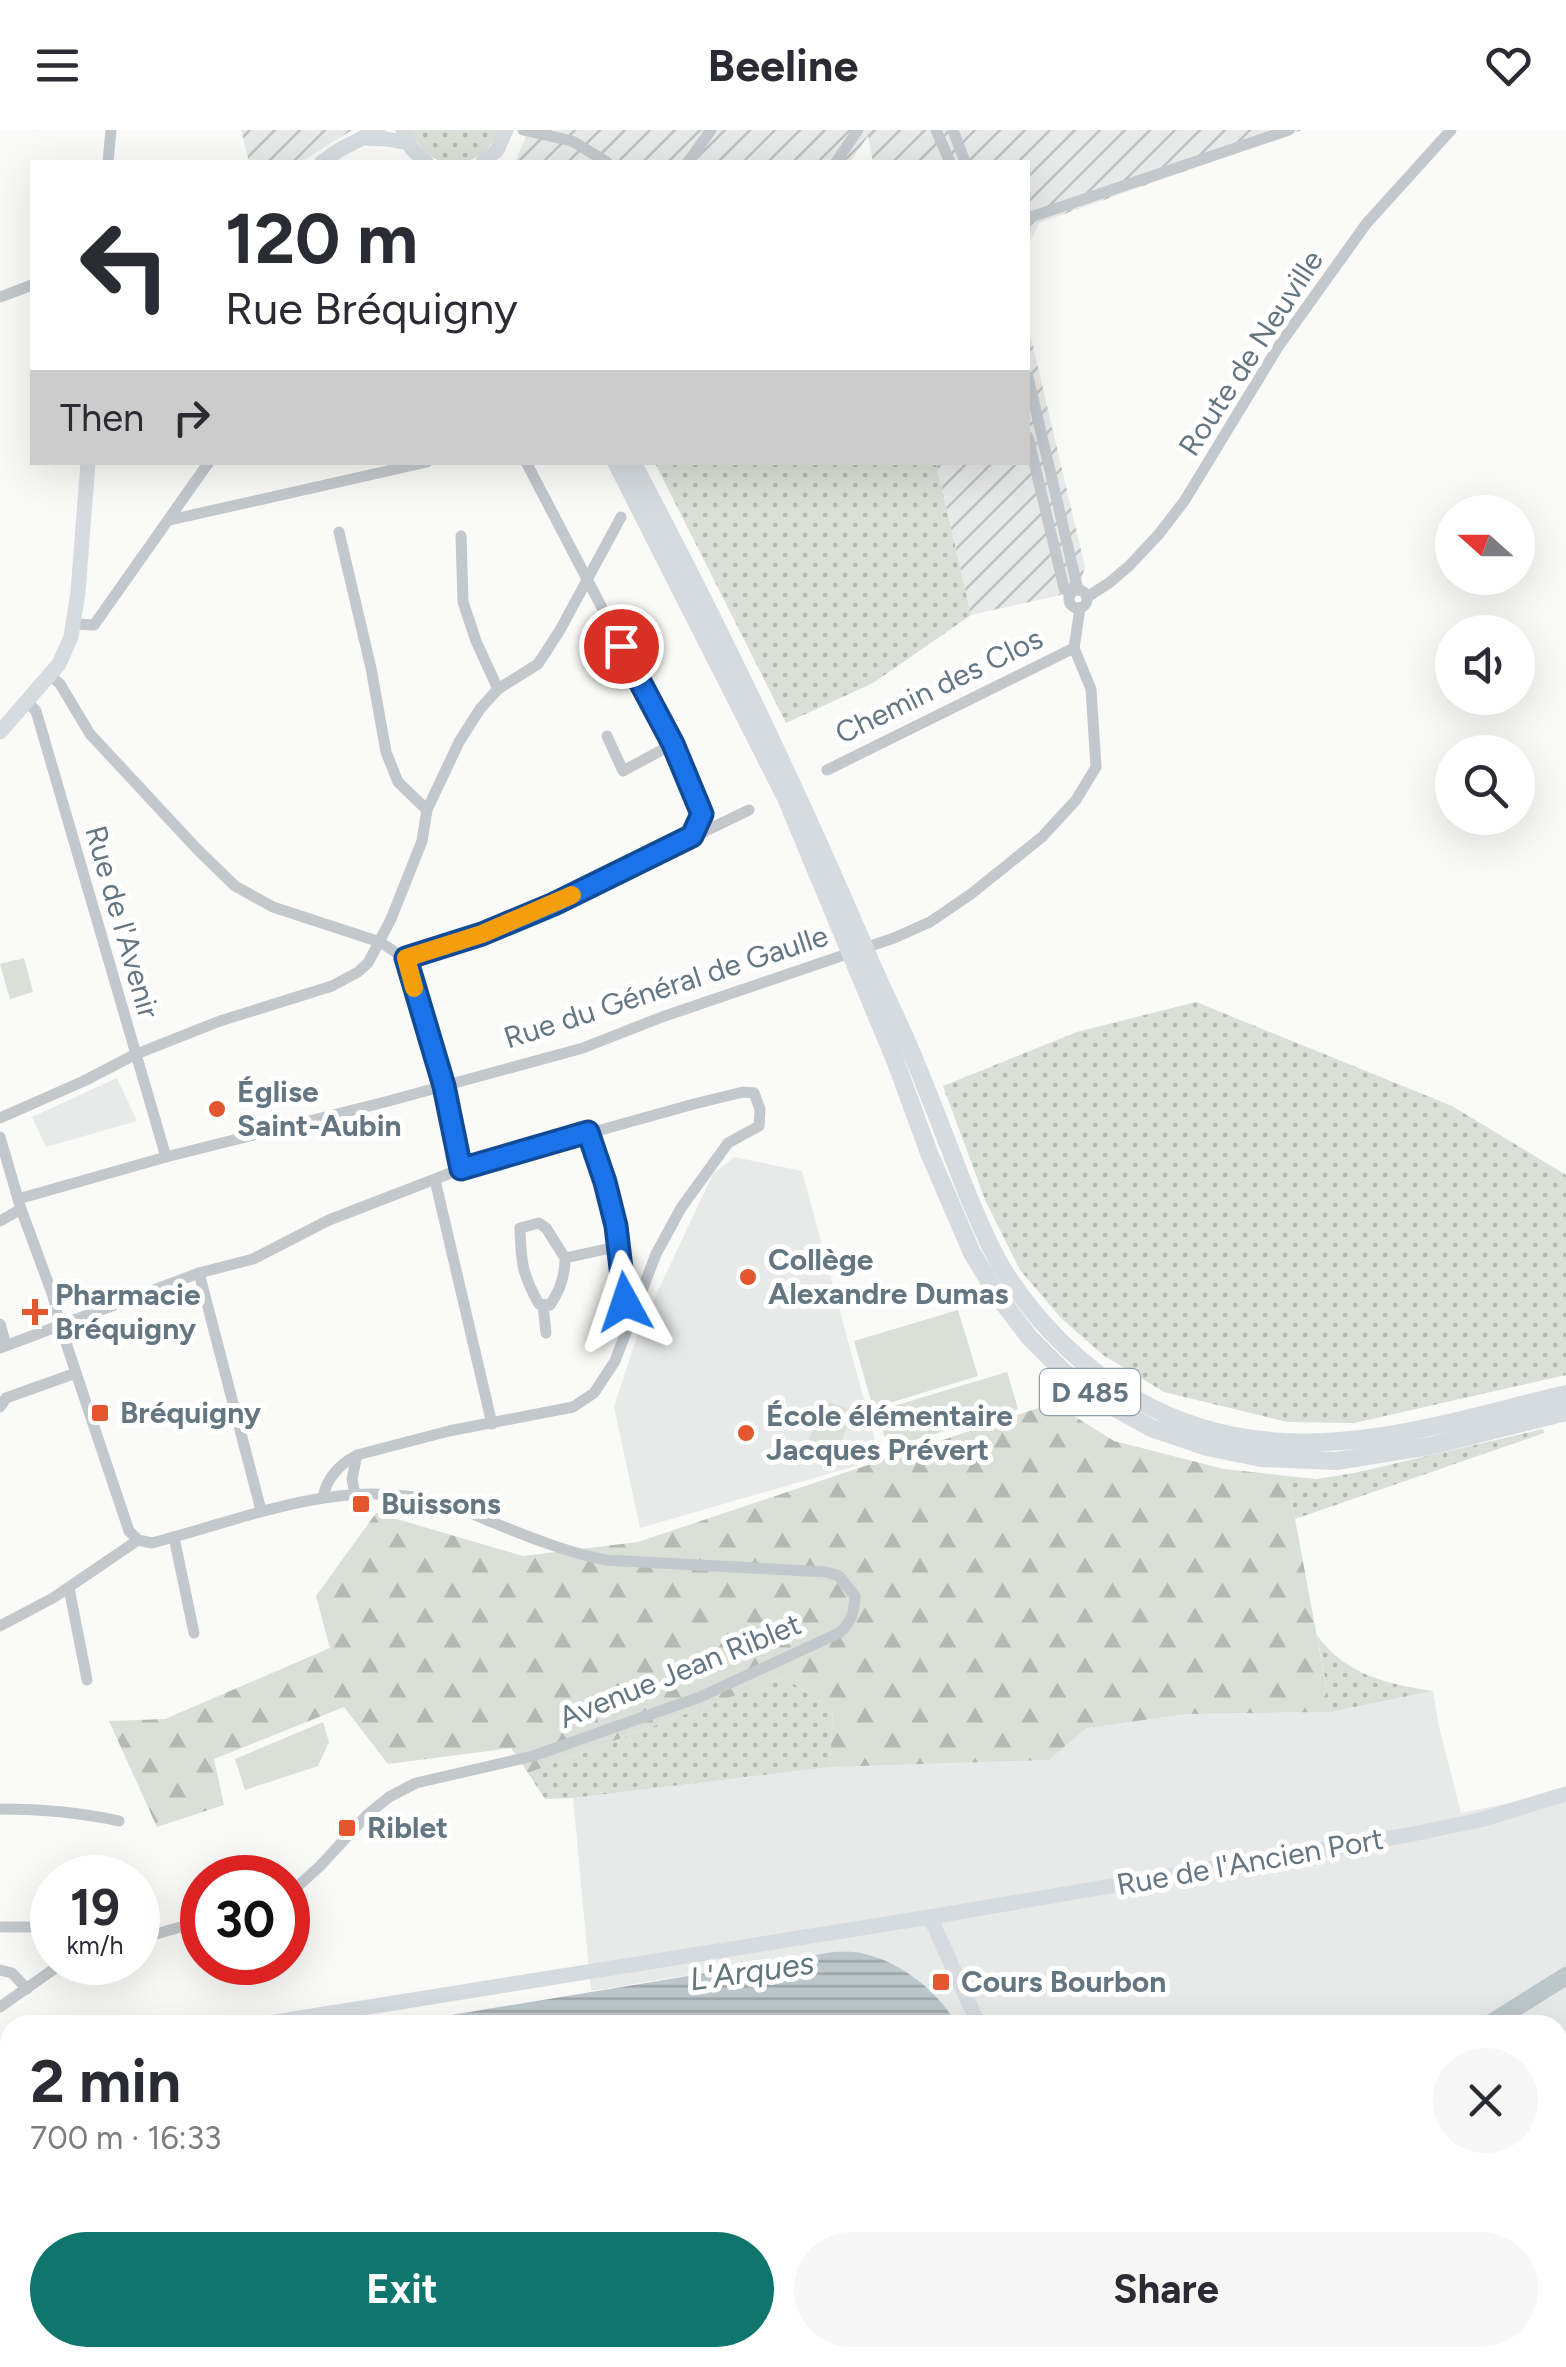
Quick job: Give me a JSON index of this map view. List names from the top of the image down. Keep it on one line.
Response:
{"streets":{"highway":["D 485"],"main road":["Rue de l'Ancien Port"],"street":["Route de Neuville","Chemin des Clos","Rue de l'Avenir","Rue du Général de Gaulle","Avenue Jean Riblet"]},"crossings":[["Chemin des Clos","Rue du Général de Gaulle"],["Rue de l'Avenir","Rue du Général de Gaulle"]],"water":["L'Arques"],"places":{"other":["Église Saint-Aubin","Collège Alexandre Dumas","École élémentaire Jacques Prévert"],"health":["Pharmacie Bréquigny"],"transit":["Bréquigny","Buissons","Riblet","Cours Bourbon"]},"north":"left","page":{"header":"Beeline","turn":["120 m","Rue Bréquigny"],"then":"Then","speed":"19 km/h","limit":"30","heading":["2 min","700 m · 16:33"],"buttons":["Exit","Share"]}}
